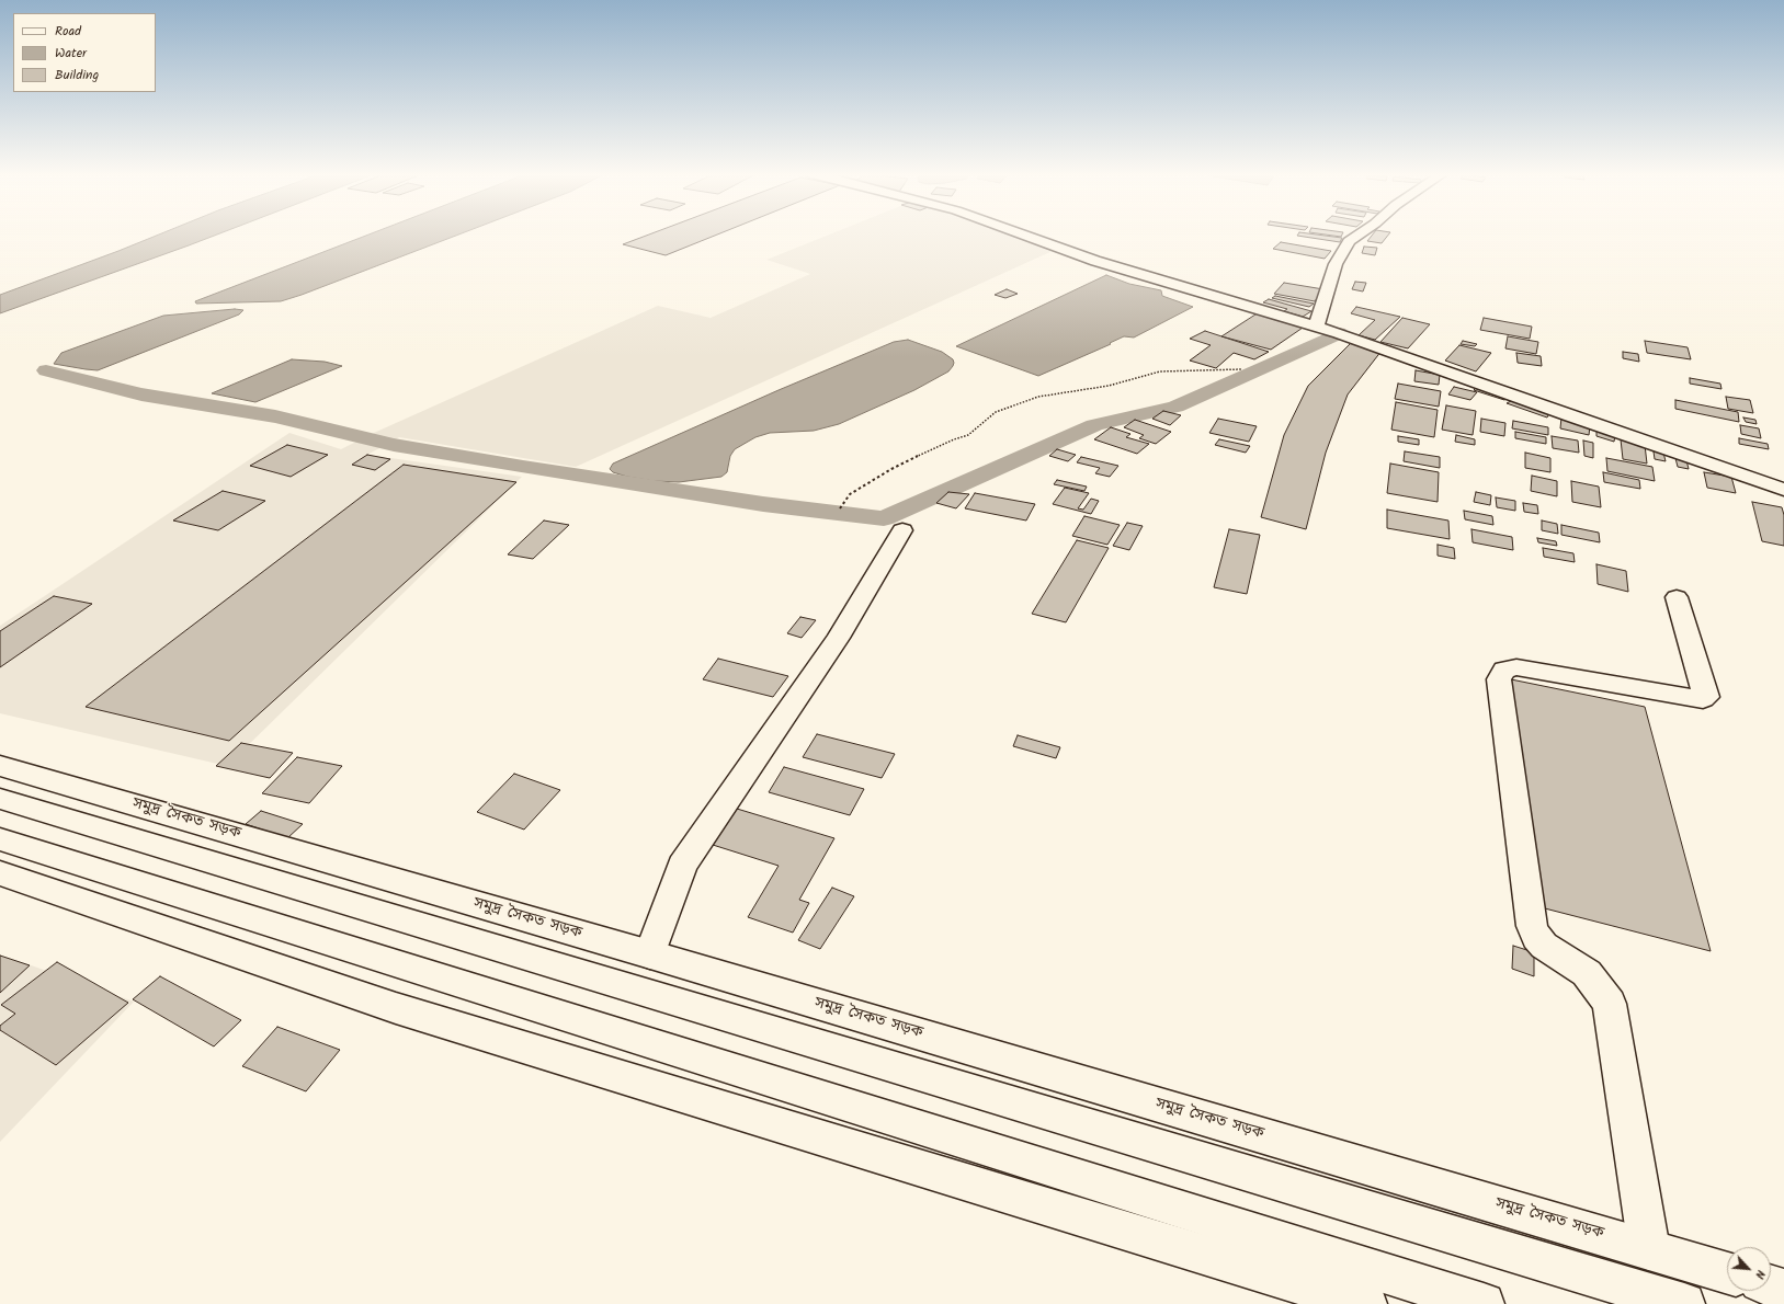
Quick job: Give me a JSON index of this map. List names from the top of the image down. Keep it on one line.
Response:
{"streets":{"main road":["সমুদ্র সৈকত সড়ক"]},"legend":["Road","Water","Building"],"north":"bottom right"}
